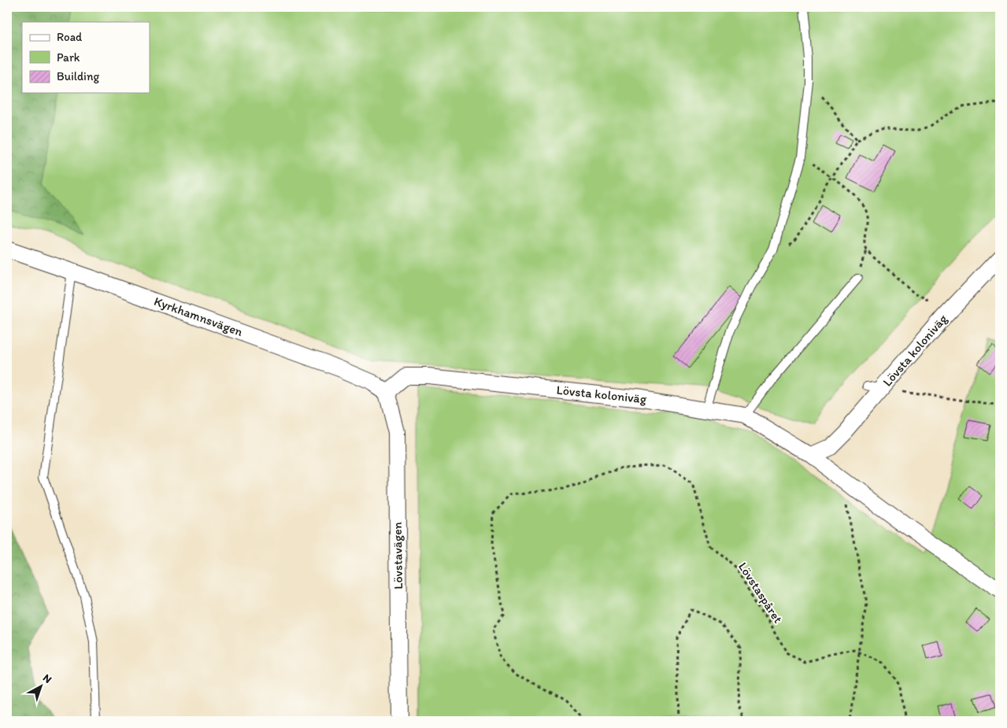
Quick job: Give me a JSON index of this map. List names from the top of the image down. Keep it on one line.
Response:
{"streets":{"street":["Kyrkhamnsvägen","Lövsta koloniväg","Lövstavägen"],"path":["Lövstaspåret"]},"crossings":[["Kyrkhamnsvägen","Lövsta koloniväg"],["Kyrkhamnsvägen","Lövstavägen"],["Lövsta koloniväg","Lövstavägen"]],"legend":["Road","Park","Building"],"north":"top right"}
